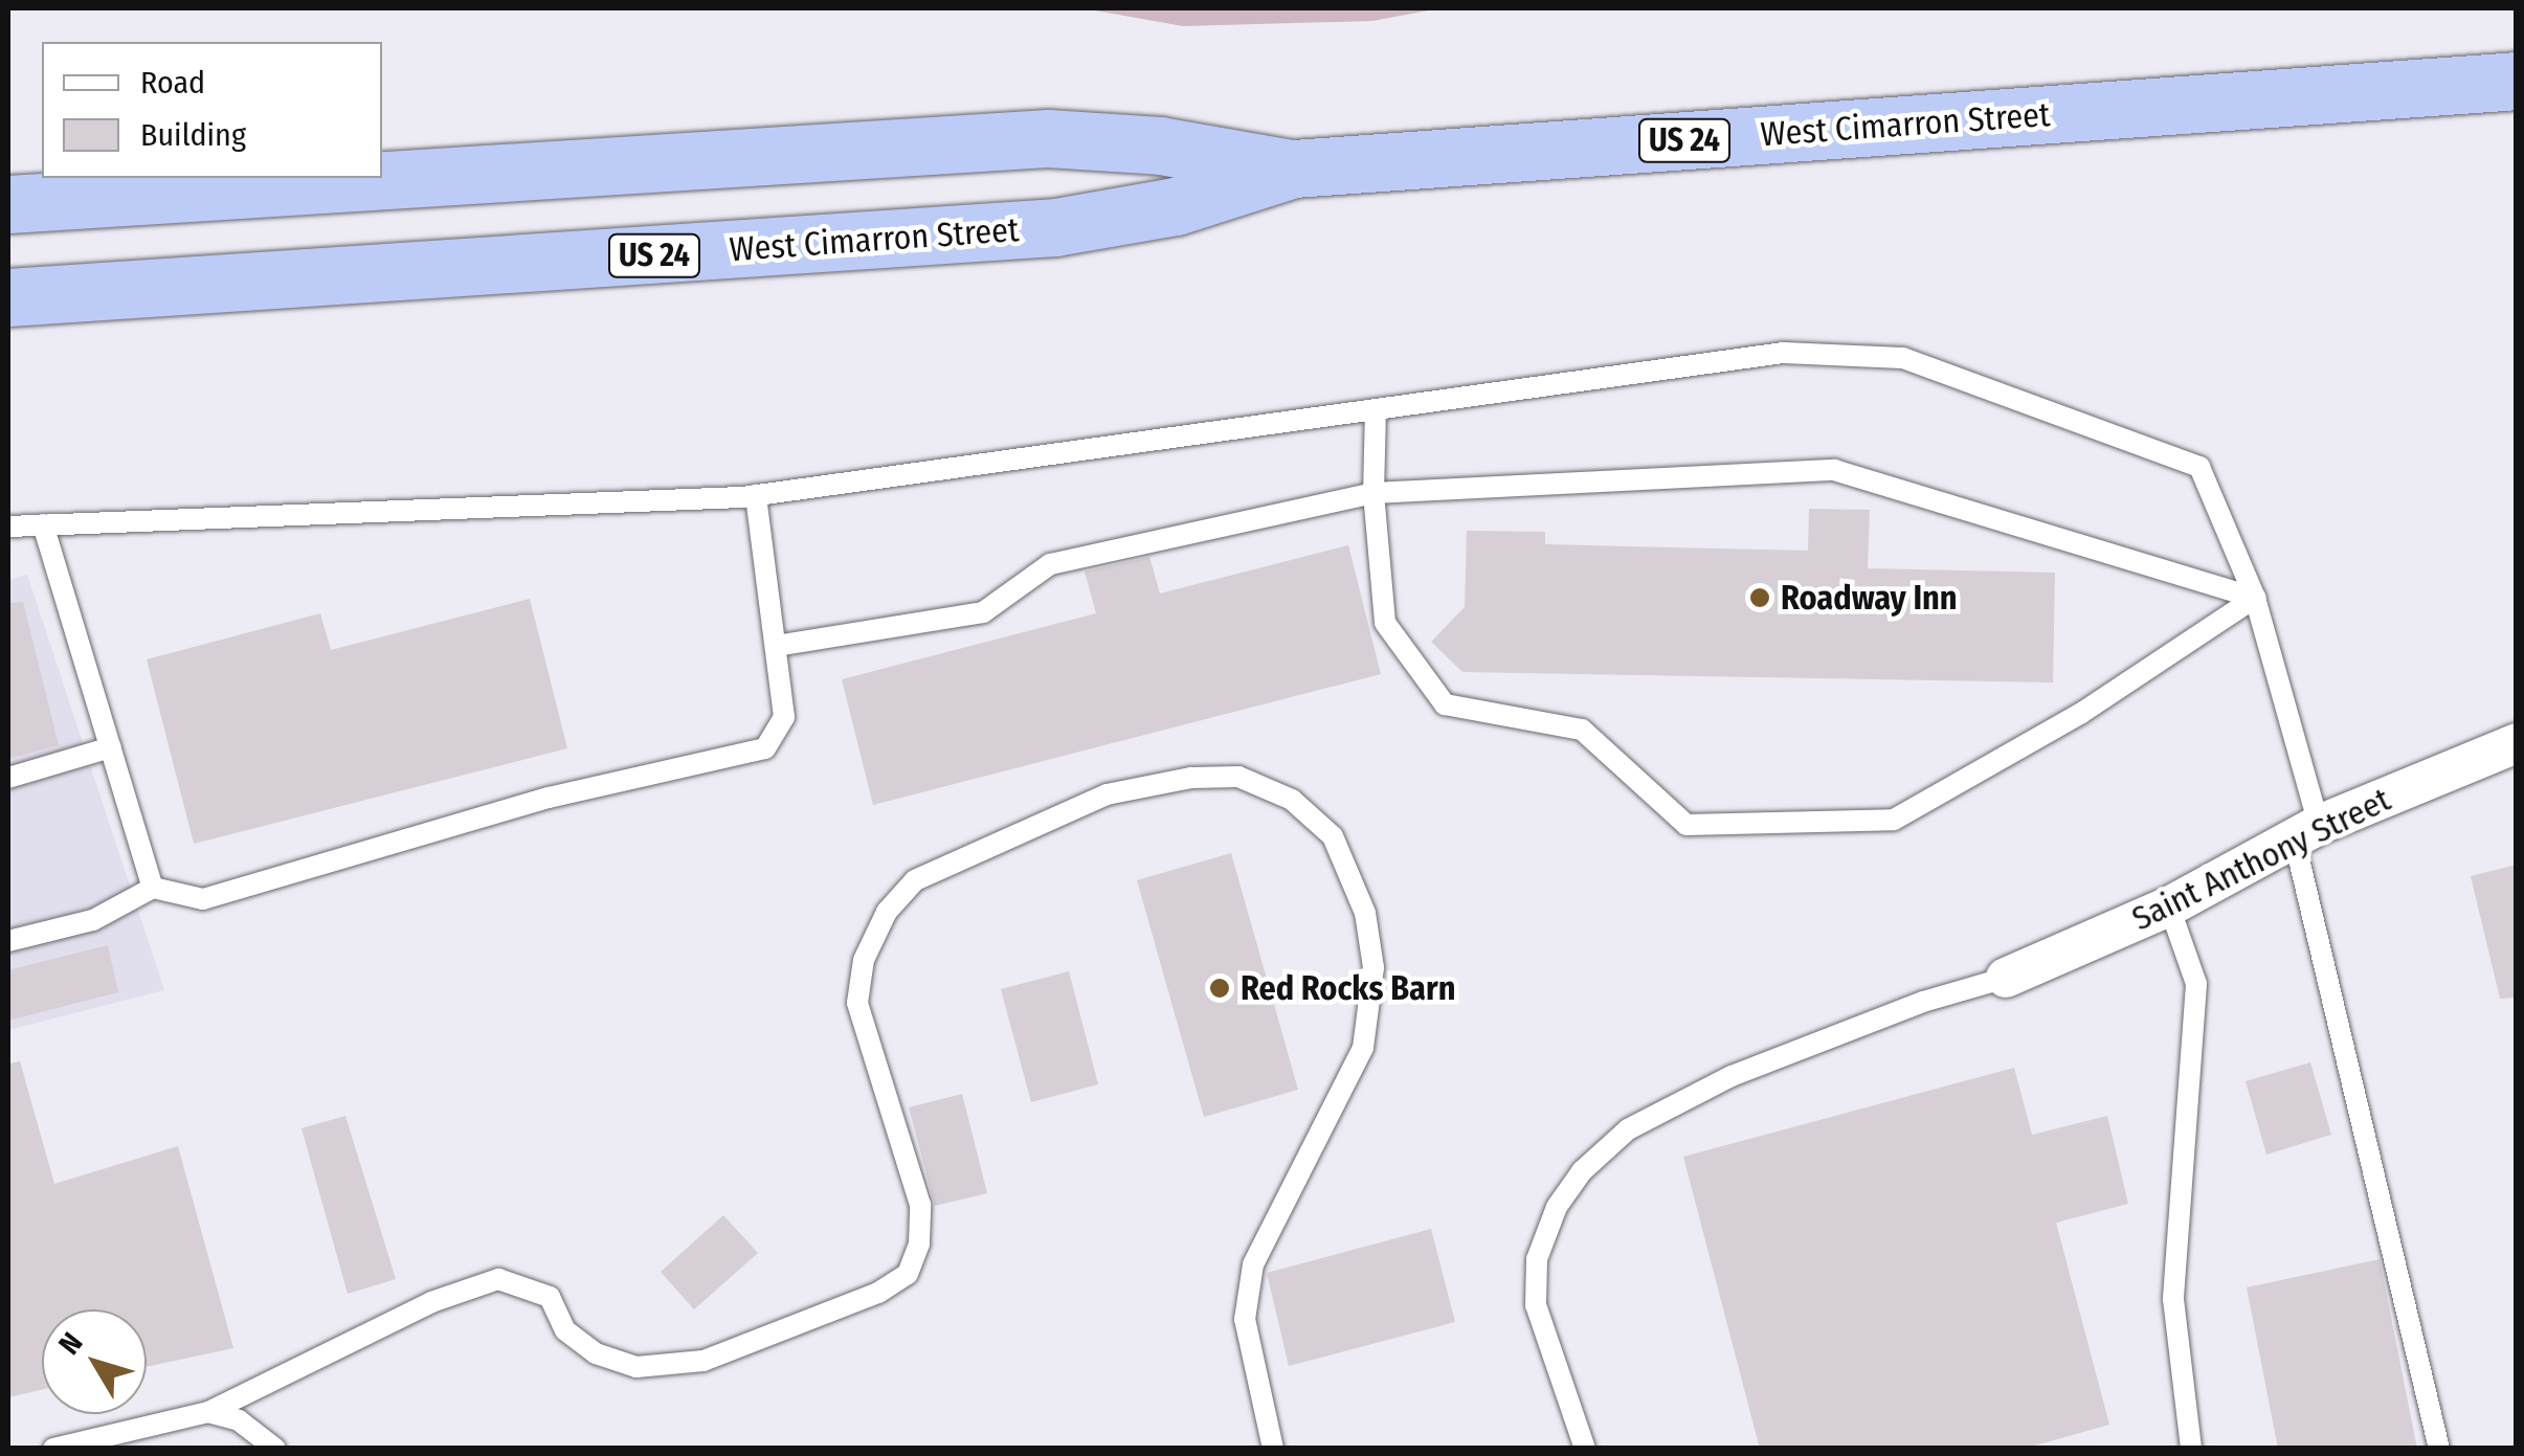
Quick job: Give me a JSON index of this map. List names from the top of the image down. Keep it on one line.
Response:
{"streets":{"highway":["West Cimarron Street","US 24"],"street":["Saint Anthony Street"]},"places":["Roadway Inn","Red Rocks Barn"],"legend":["Road","Building"],"north":"top left"}
